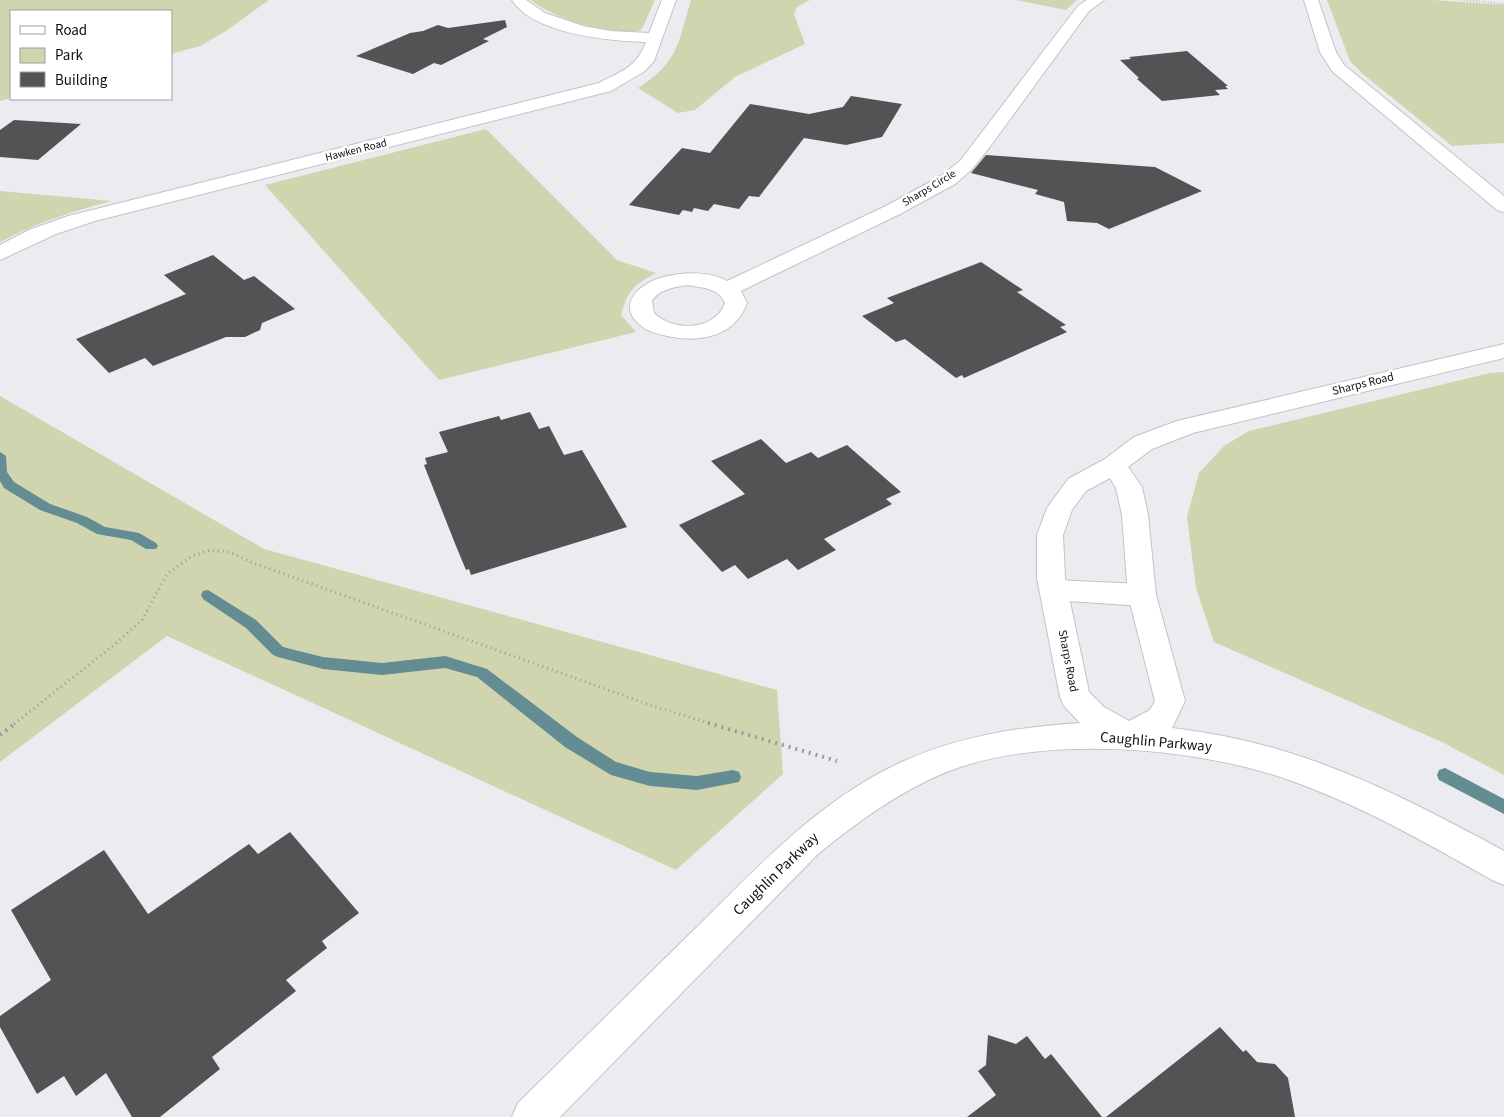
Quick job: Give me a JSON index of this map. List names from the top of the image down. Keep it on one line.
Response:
{"streets":{"street":["Hawken Road","Sharps Circle","Sharps Road","Caughlin Parkway"]},"crossings":[["Sharps Road","Caughlin Parkway"]],"legend":["Road","Park","Building"]}
